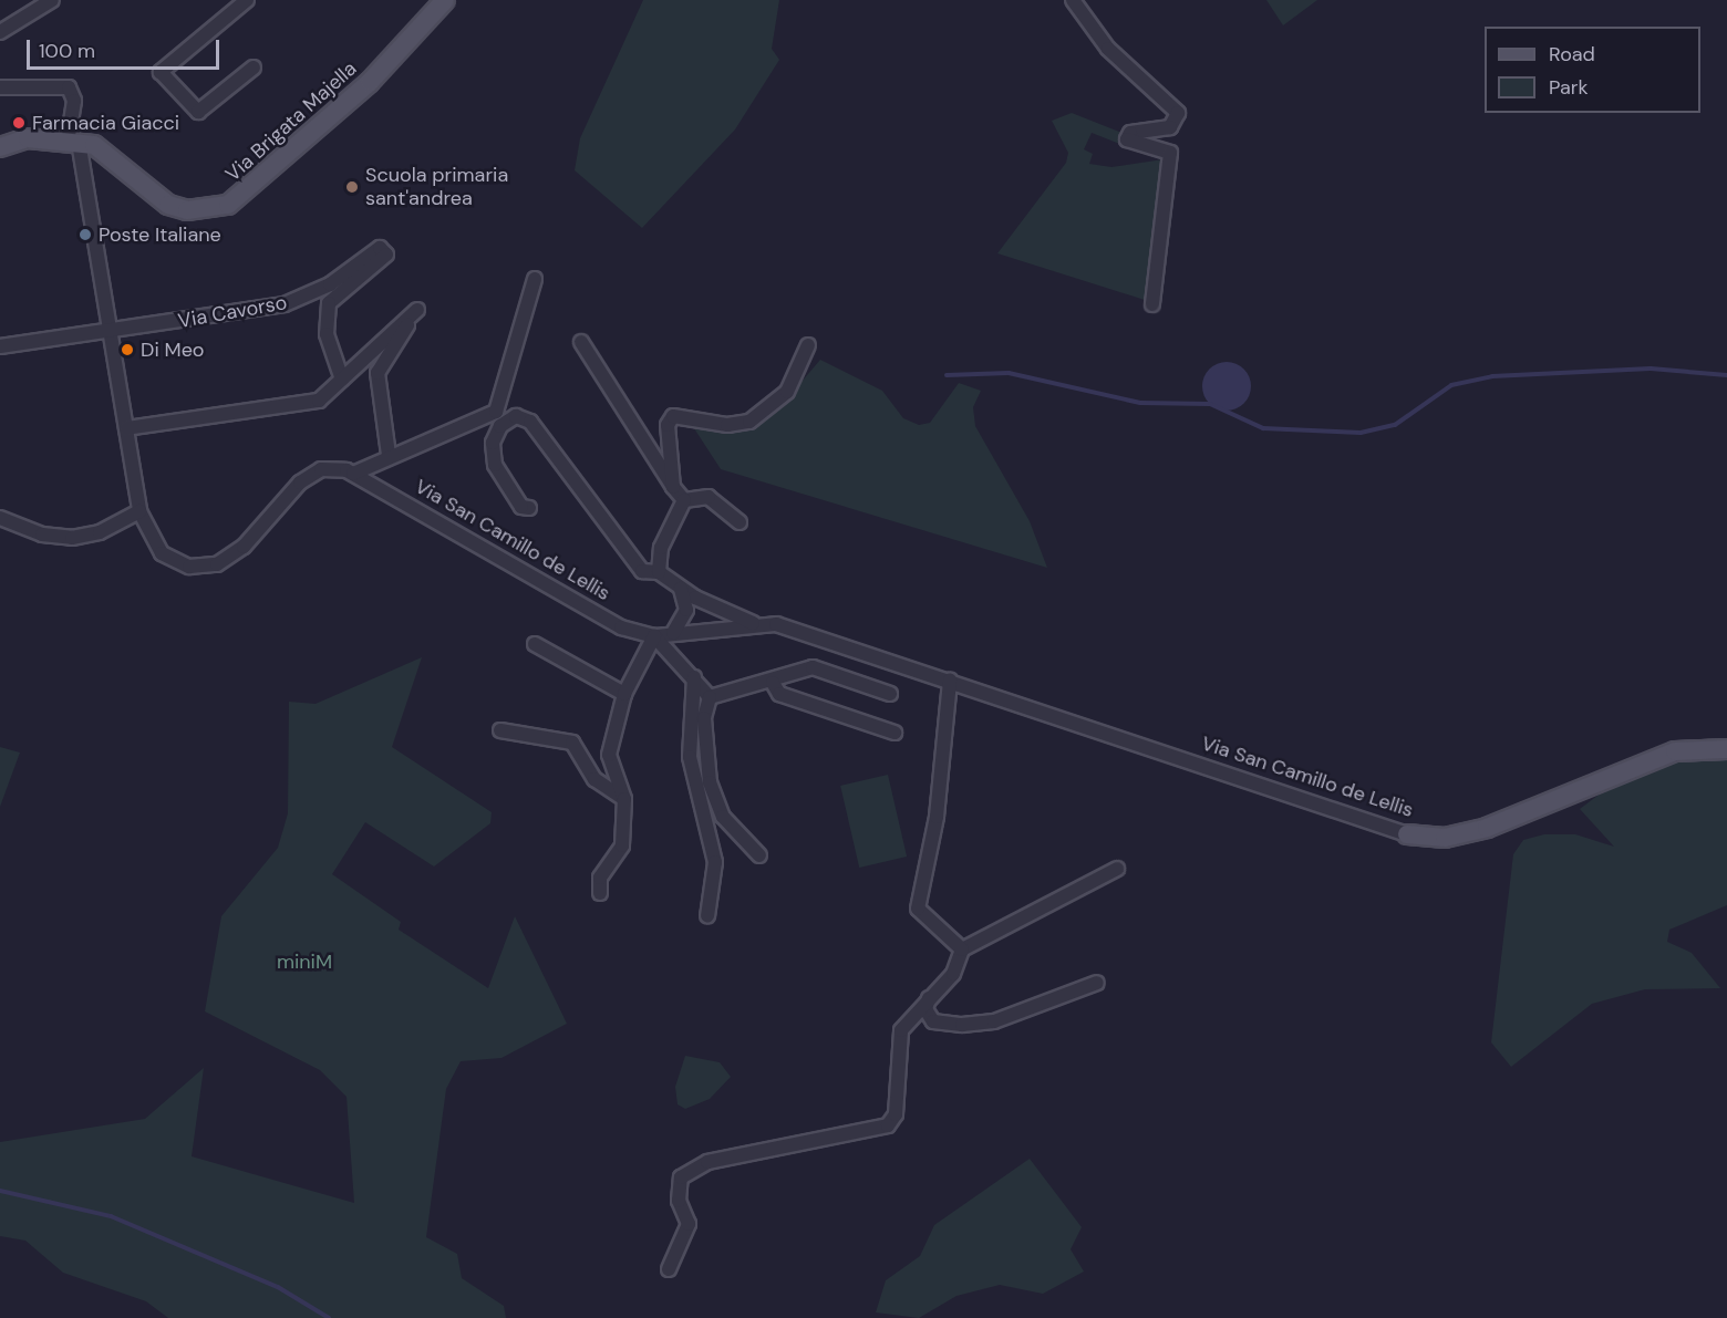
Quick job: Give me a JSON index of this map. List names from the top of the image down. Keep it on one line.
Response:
{"streets":{"main road":["Via Brigata Majella","Via San Camillo de Lellis"],"street":["Via Cavorso"]},"crossings":[["Via Brigata Majella","Via San Camillo de Lellis"],["Via Cavorso","Via San Camillo de Lellis"]],"parks":["miniM"],"places":["Farmacia Giacci","Scuola primaria sant'andrea","Poste Italiane","Di Meo"],"legend":["Road","Park"],"scale_bar":"100 m"}
